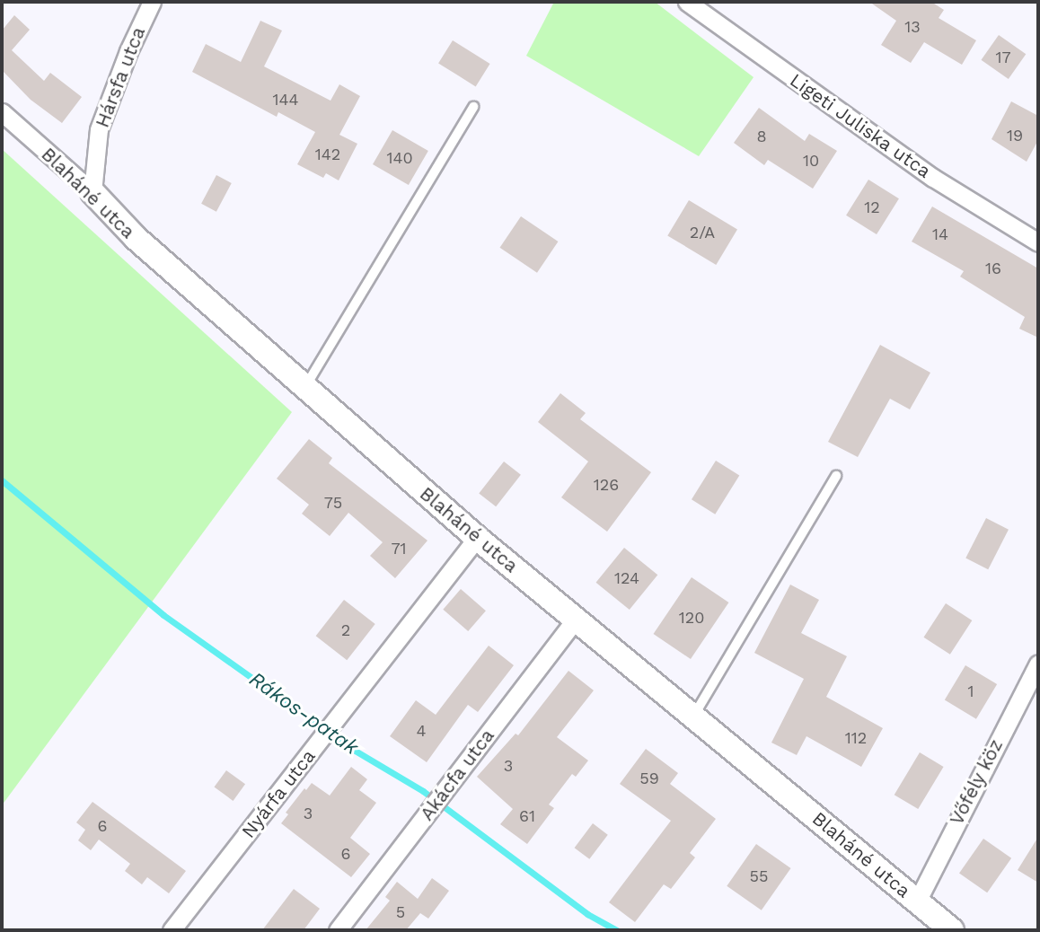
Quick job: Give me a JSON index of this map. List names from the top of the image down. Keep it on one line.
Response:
{"streets":{"street":["Hársfa utca","Ligeti Juliska utca","Blaháné utca","Akácfa utca","Vőfély köz","Nyárfa utca"]},"crossings":[["Hársfa utca","Blaháné utca"],["Blaháné utca","Akácfa utca"],["Blaháné utca","Vőfély köz"],["Blaháné utca","Nyárfa utca"]],"water":["Rákos-patak"],"house_numbers":["13","17","144","19","8","142","140","10","12","2/A","14","16","126","75","71","124","120","2","1","4","112","3","59","3","61","6","6","55","5"]}
